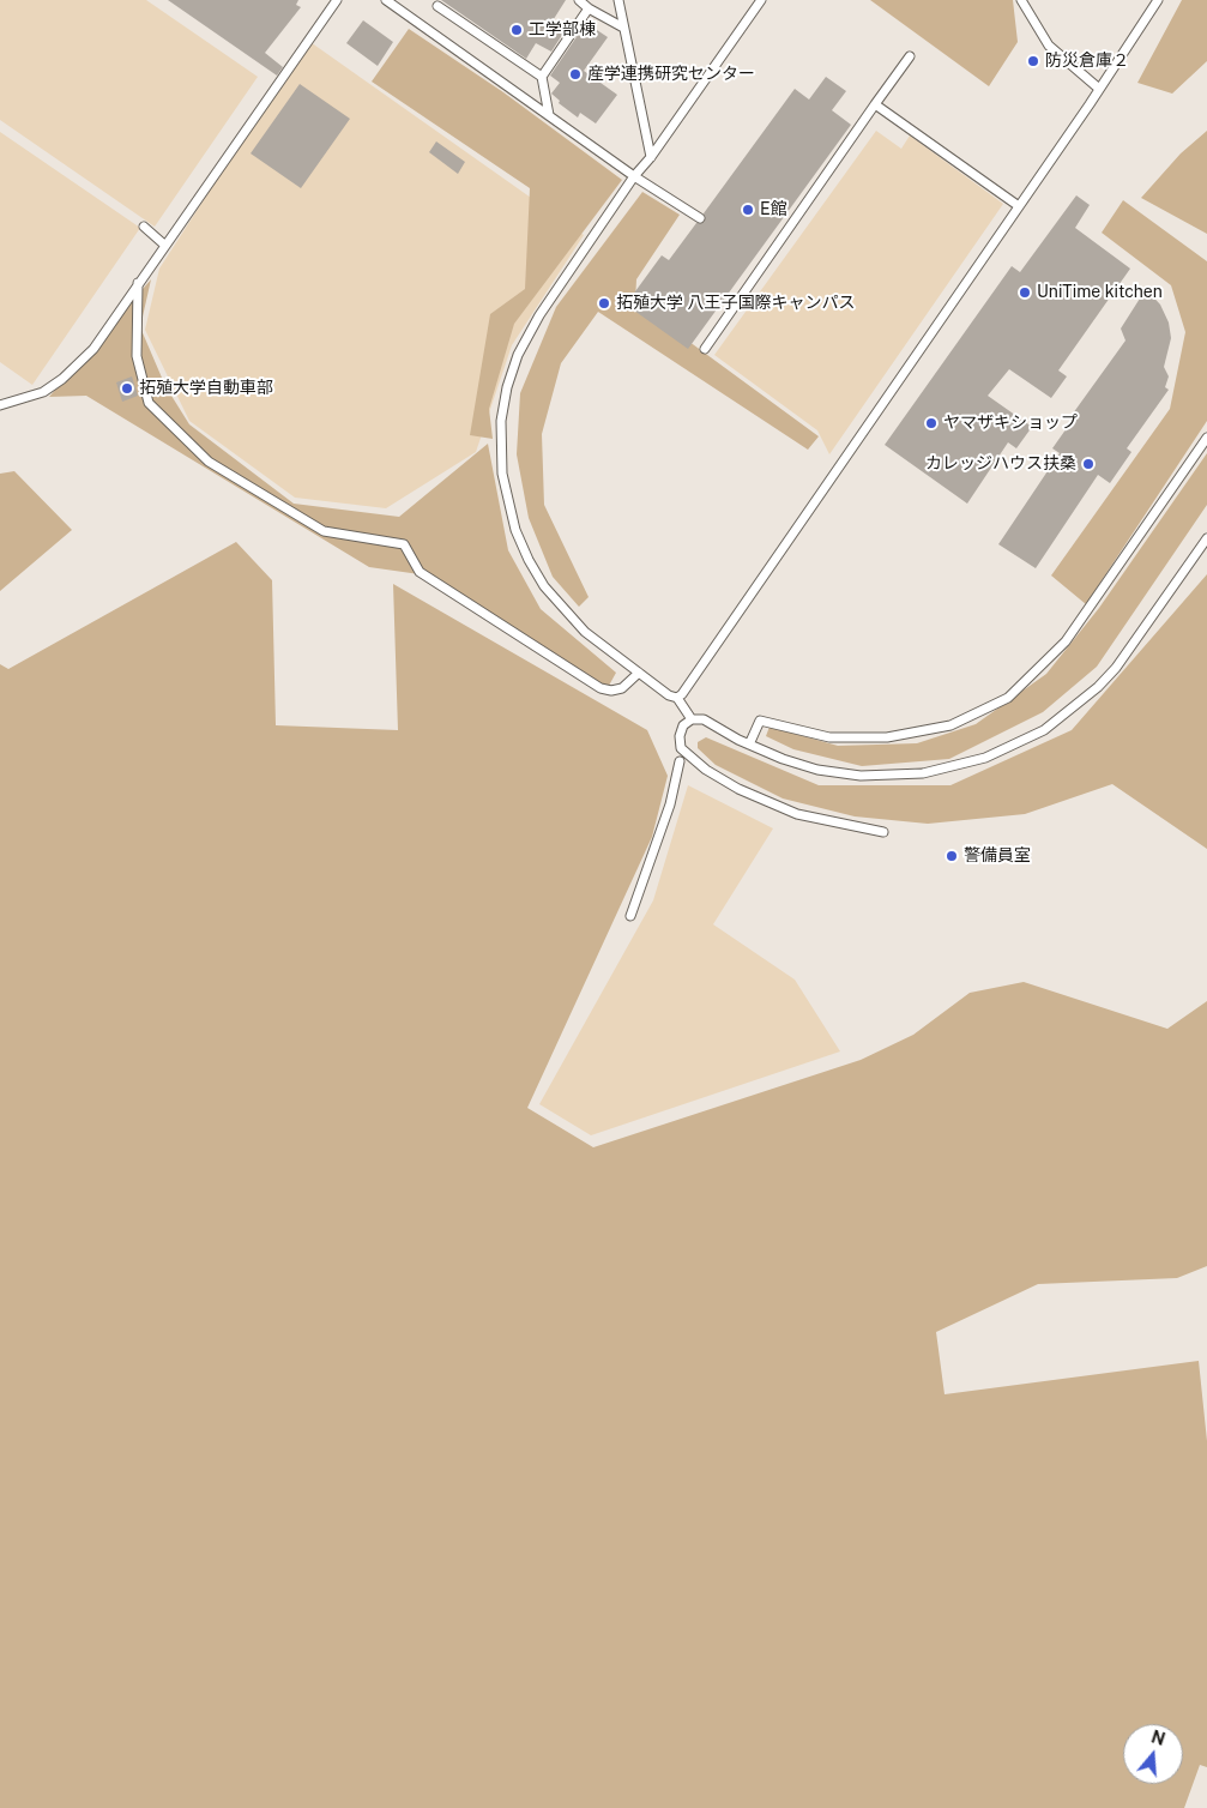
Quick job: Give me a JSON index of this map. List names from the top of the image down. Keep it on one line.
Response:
{"places":["工学部棟","防災倉庫２","産学連携研究センター","E館","UniTime kitchen","拓殖大学 八王子国際キャンパス","拓殖大学自動車部","ヤマザキショップ","カレッジハウス扶桑","警備員室"],"north":"top"}
